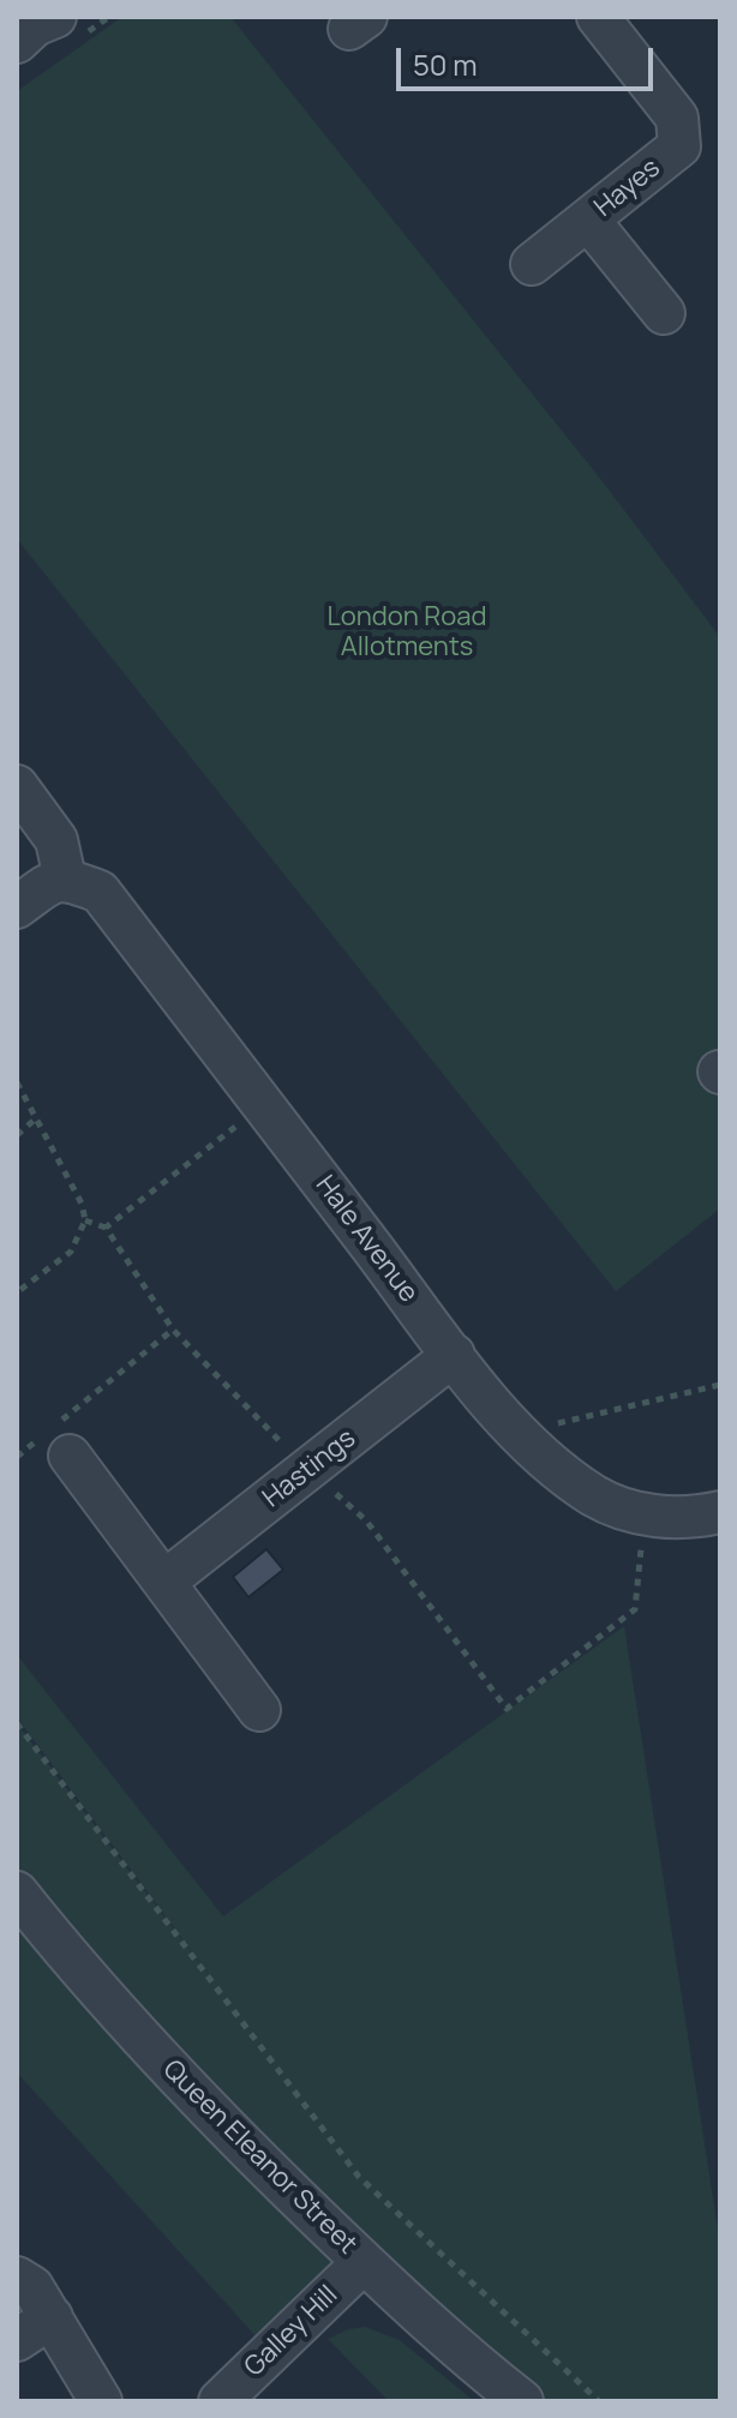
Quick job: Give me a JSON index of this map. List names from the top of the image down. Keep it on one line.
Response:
{"streets":{"street":["Hayes","Hale Avenue","Hastings","Queen Eleanor Street","Galley Hill"]},"crossings":[["Hale Avenue","Hastings"],["Queen Eleanor Street","Galley Hill"]],"parks":["London Road Allotments"],"scale_bar":"50 m"}
